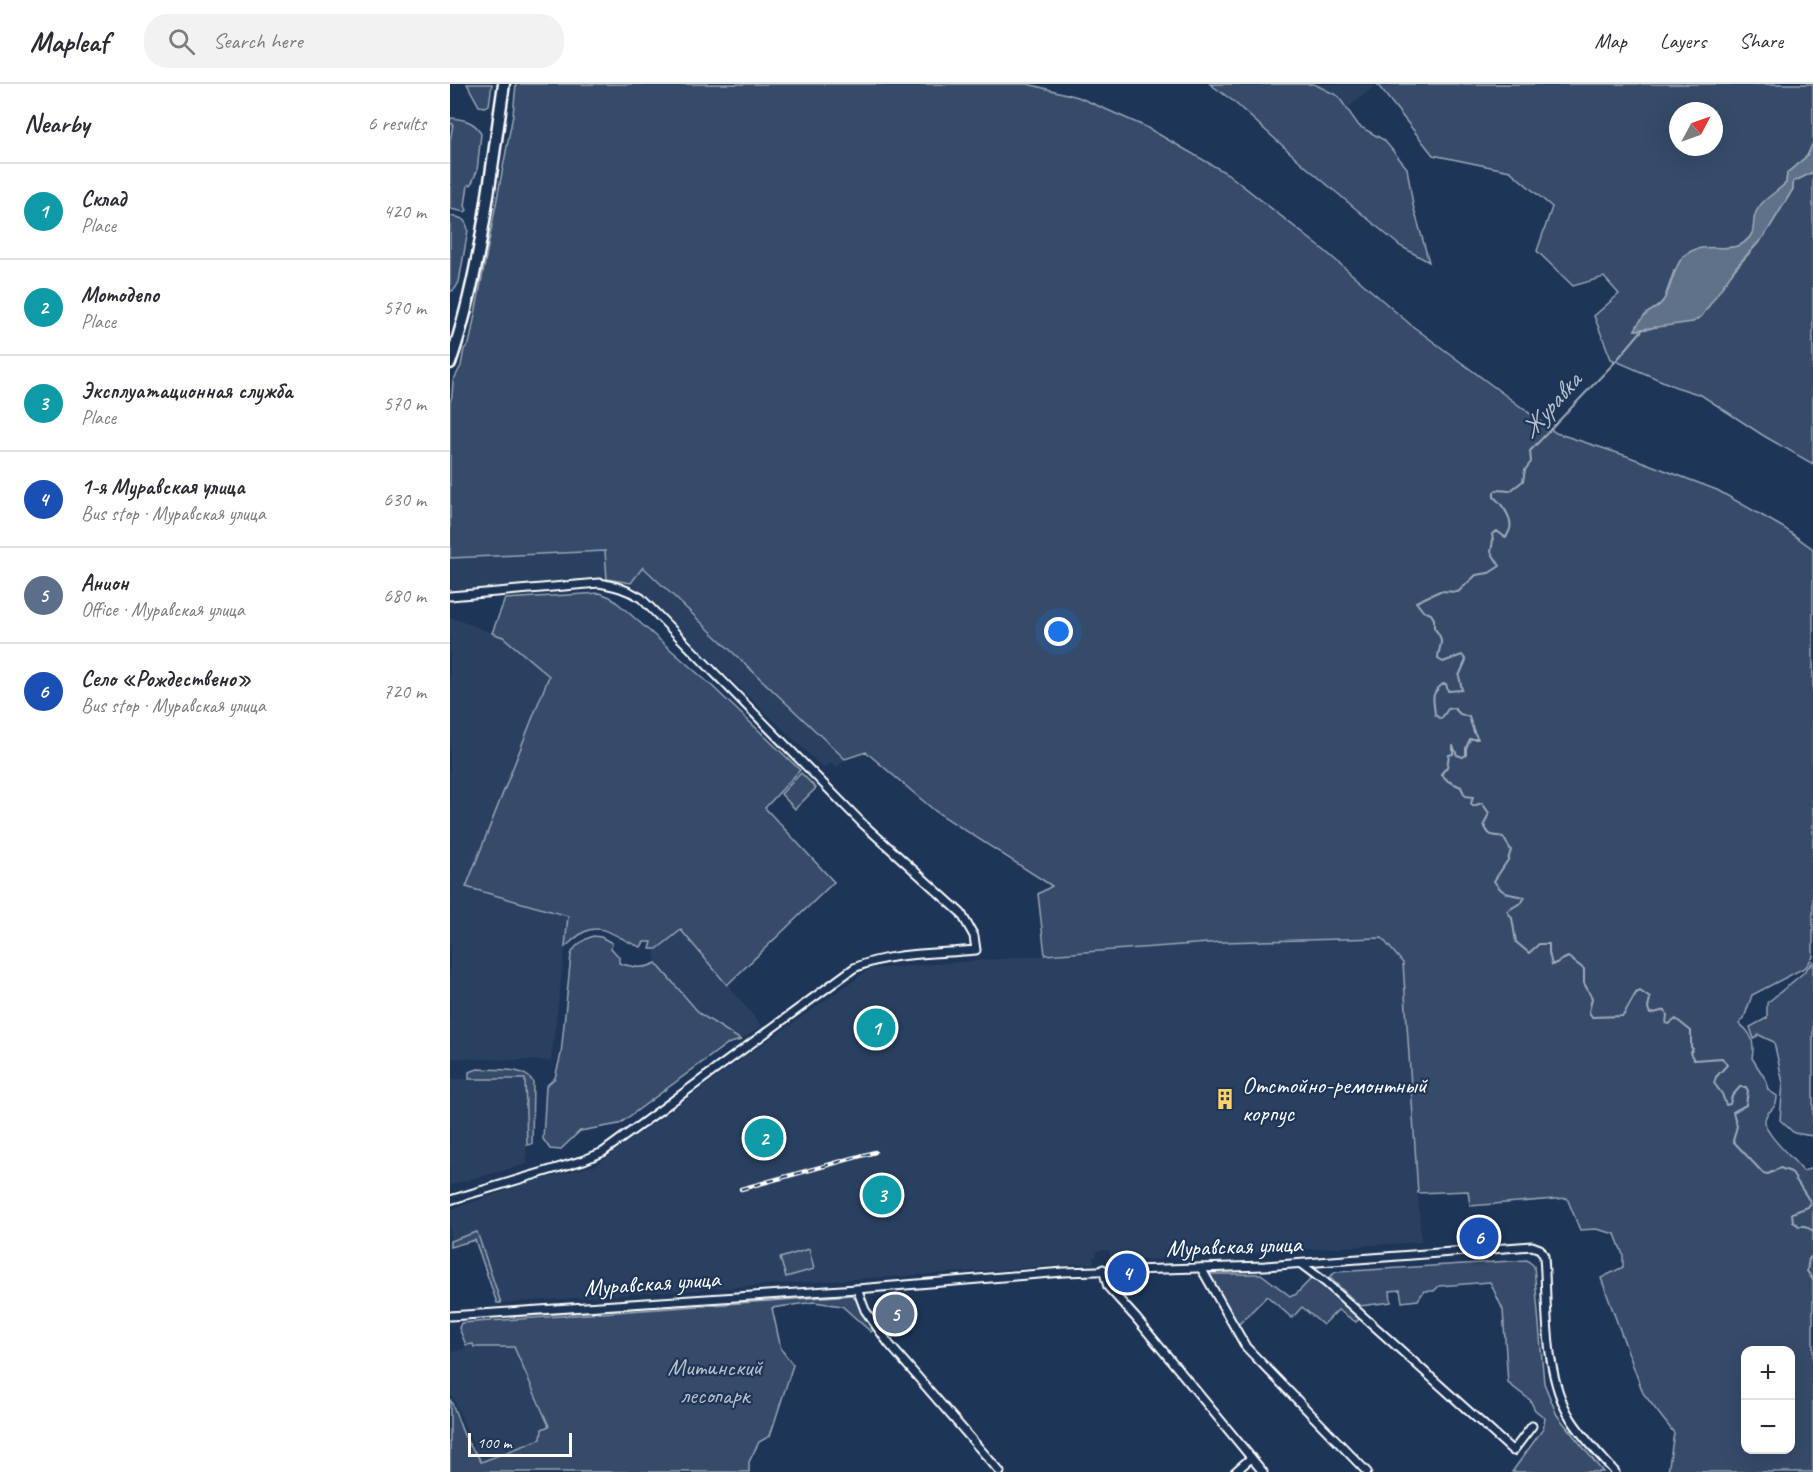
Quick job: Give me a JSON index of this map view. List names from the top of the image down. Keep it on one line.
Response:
{"streets":{"street":["Муравская улица"]},"water":["Журавка"],"parks":["Митинский лесопарк"],"places":{"building":["Отстойно-ремонтный корпус"]},"scale_bar":"100 m","north":"top right","page":{"header":"Mapleaf","search":"Search here","nav":["Map","Layers","Share"],"heading":["Nearby","6 results"],"list":[{"mark":"1","name":"Склад","note":"Place","value":"420 m"},{"mark":"2","name":"Мотодепо","note":"Place","value":"570 m"},{"mark":"3","name":"Эксплуатационная служба","note":"Place","value":"570 m"},{"mark":"4","name":"1-я Муравская улица","note":"Bus stop · Муравская улица","value":"630 m"},{"mark":"5","name":"Анион","note":"Office · Муравская улица","value":"680 m"},{"mark":"6","name":"Село «Рождествено»","note":"Bus stop · Муравская улица","value":"720 m"}],"pins":["1","2","3","6","4","5"],"map_buttons":["+","−"],"scale":"100 m"}}
